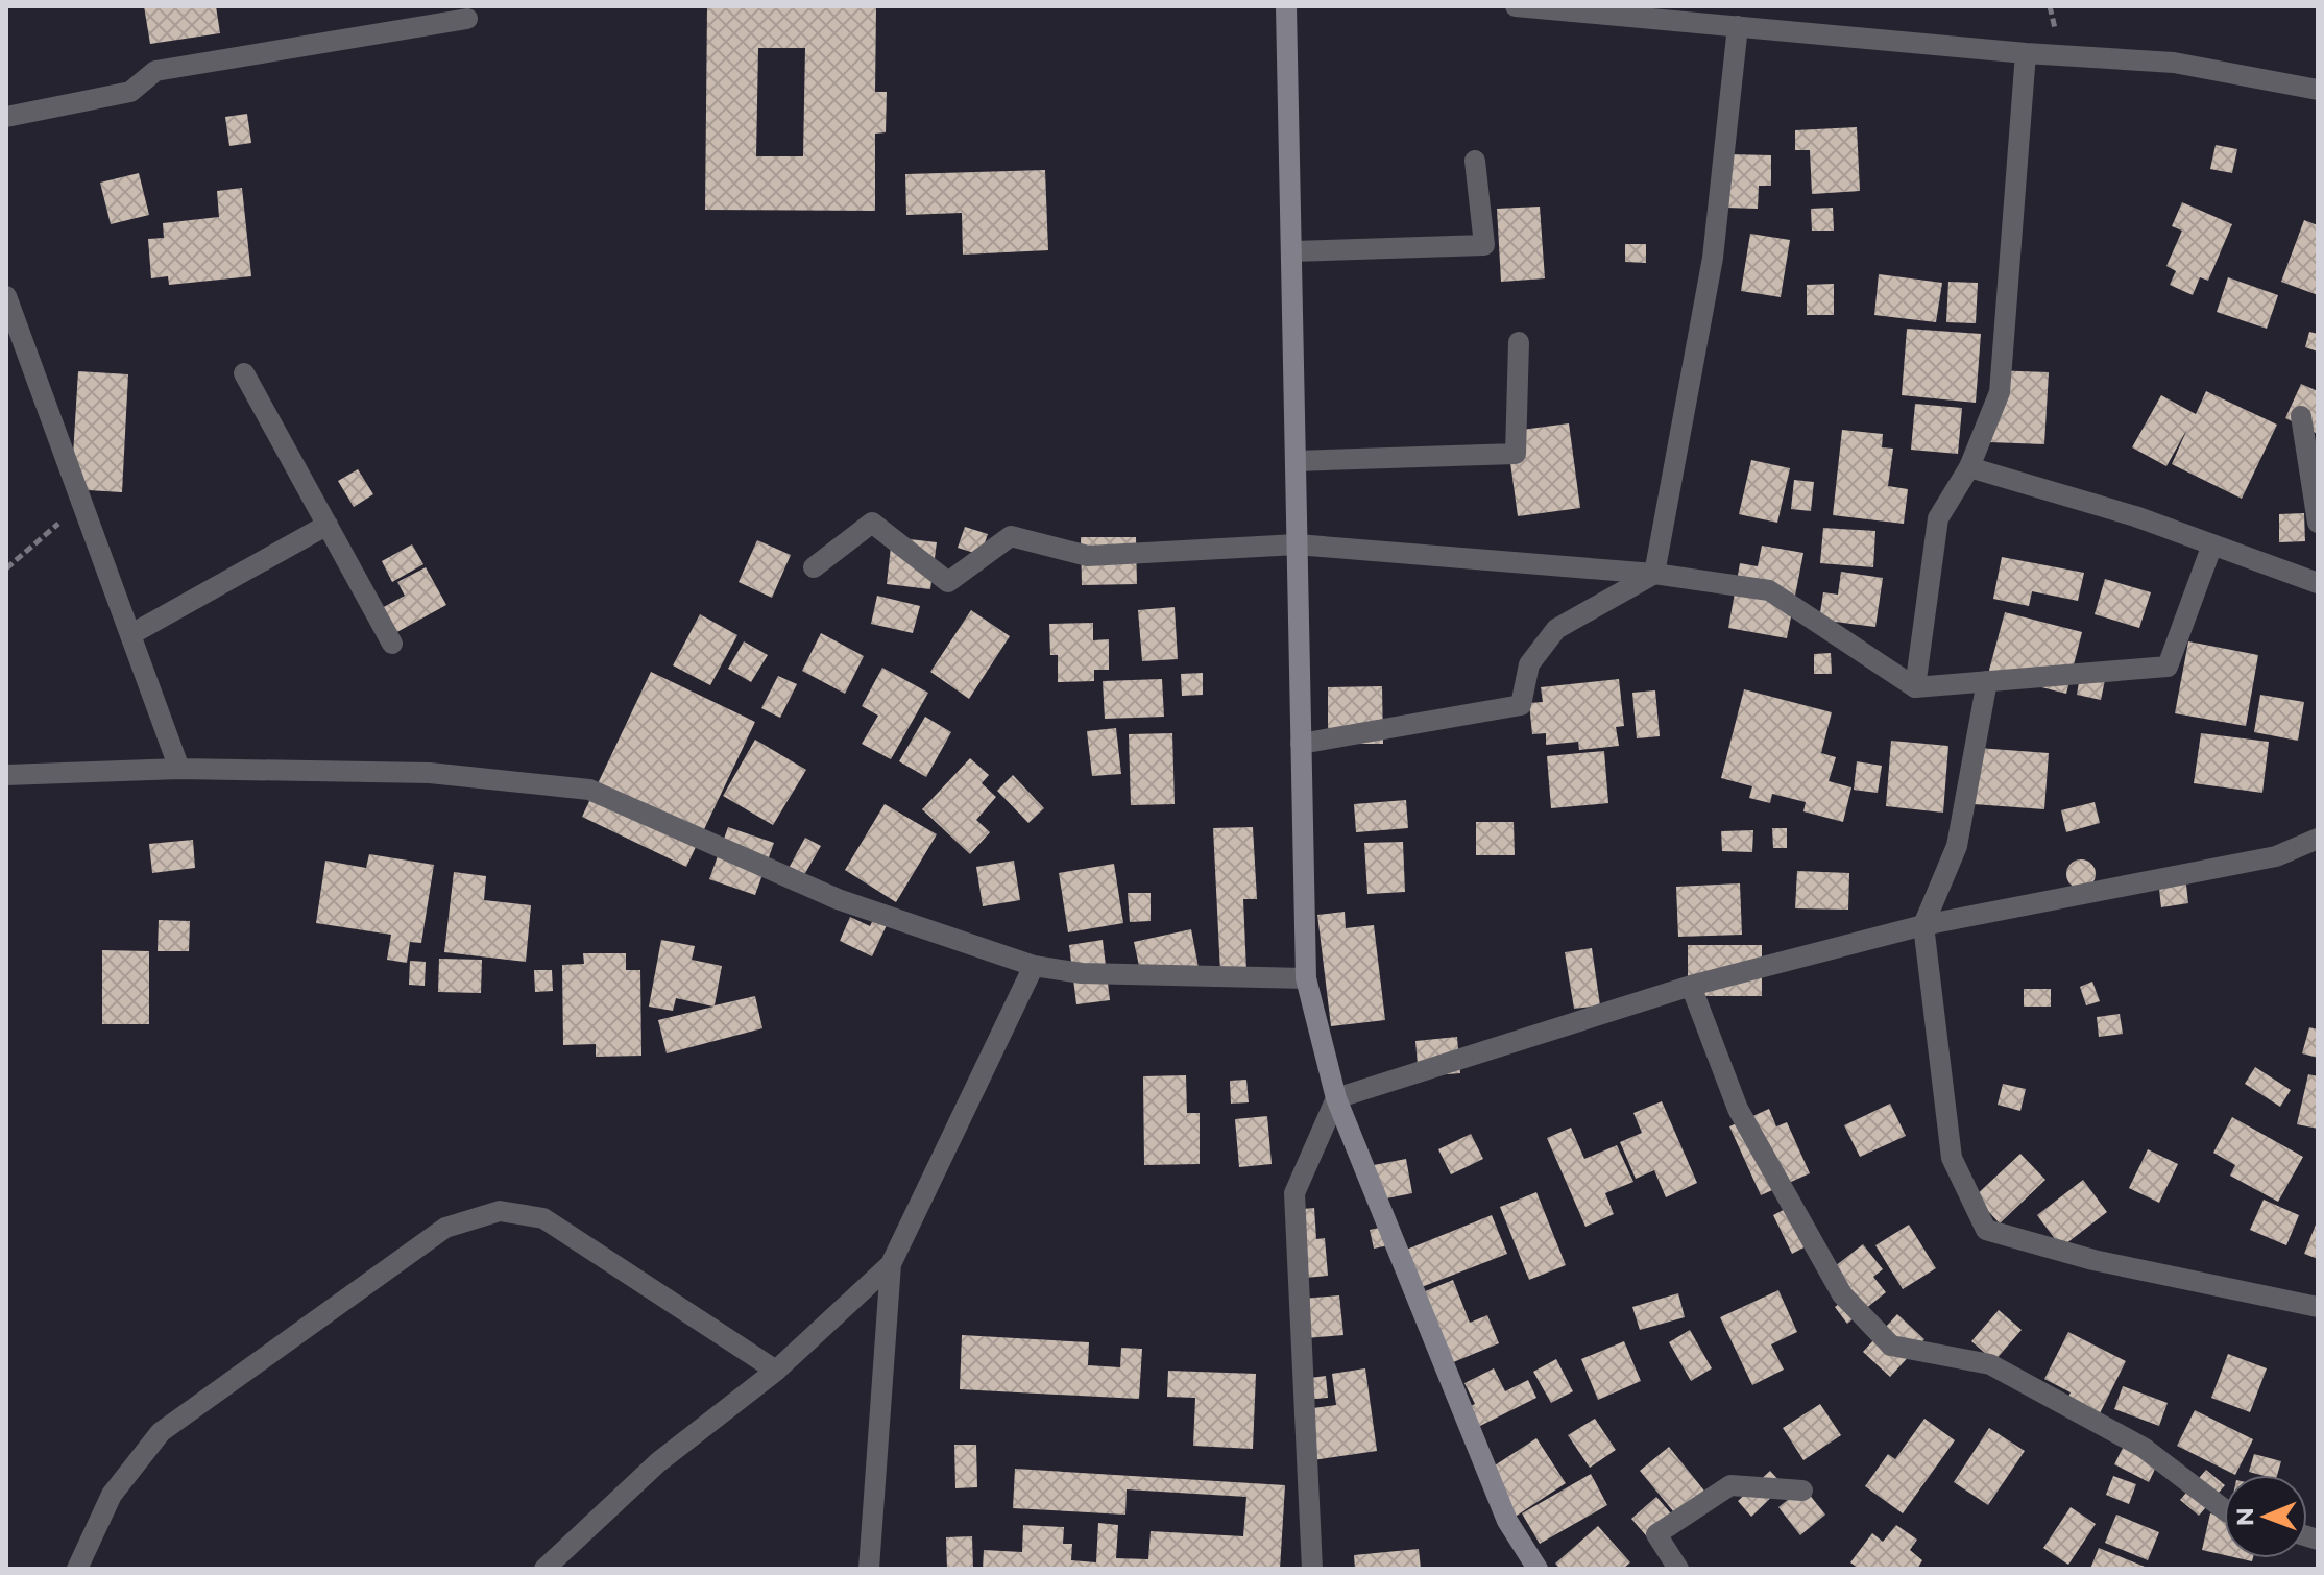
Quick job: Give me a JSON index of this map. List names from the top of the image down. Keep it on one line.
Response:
{"north":"left"}
